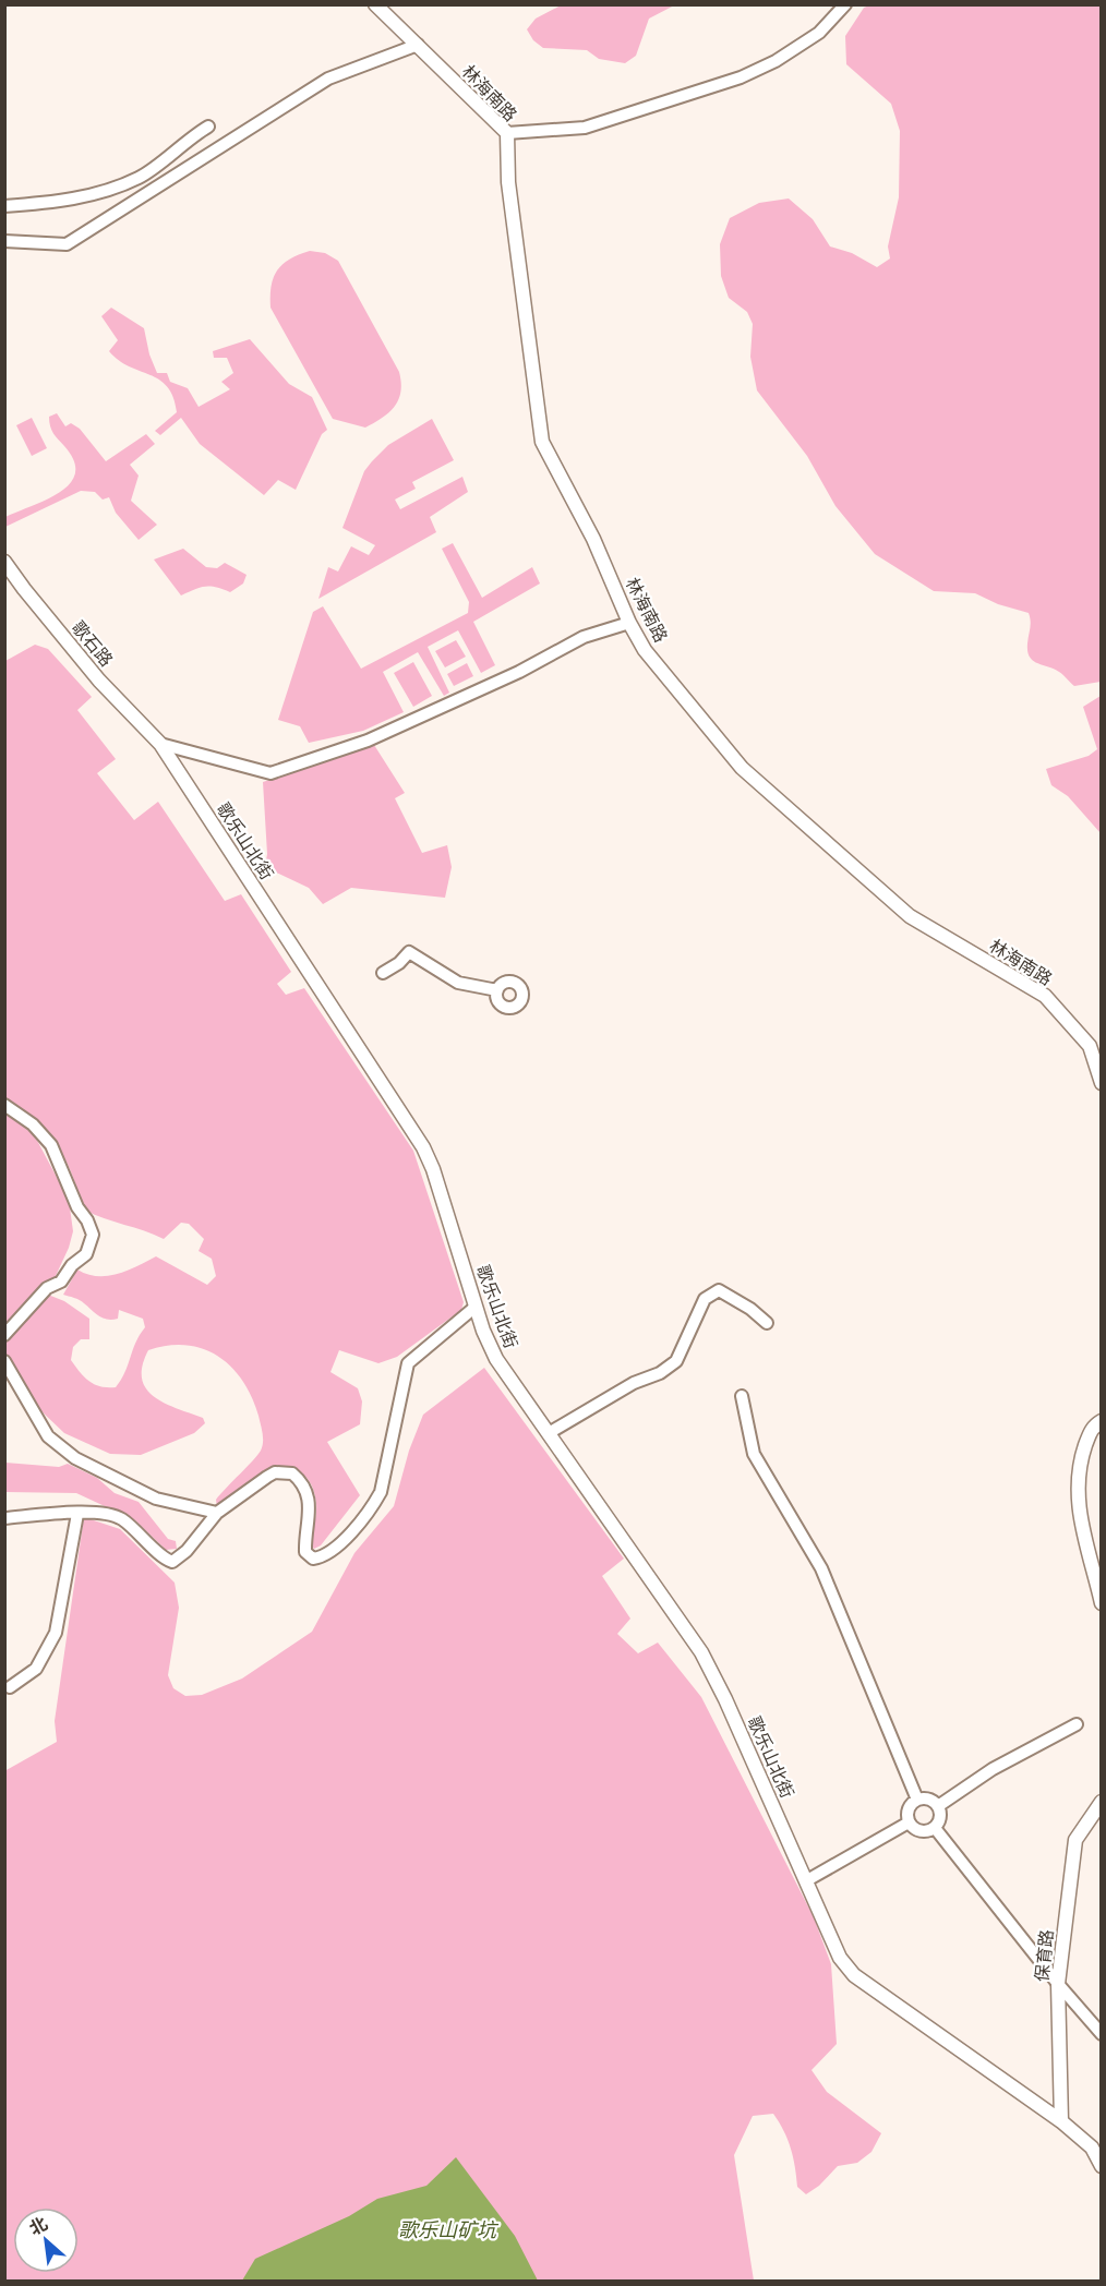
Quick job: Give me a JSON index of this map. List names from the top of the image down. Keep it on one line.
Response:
{"streets":{"main road":["林海南路","歌石路","歌乐山北街","保育路"]},"crossings":[["歌石路","歌乐山北街"],["歌乐山北街","保育路"]],"water":["歌乐山矿坑"],"north":"top left"}
